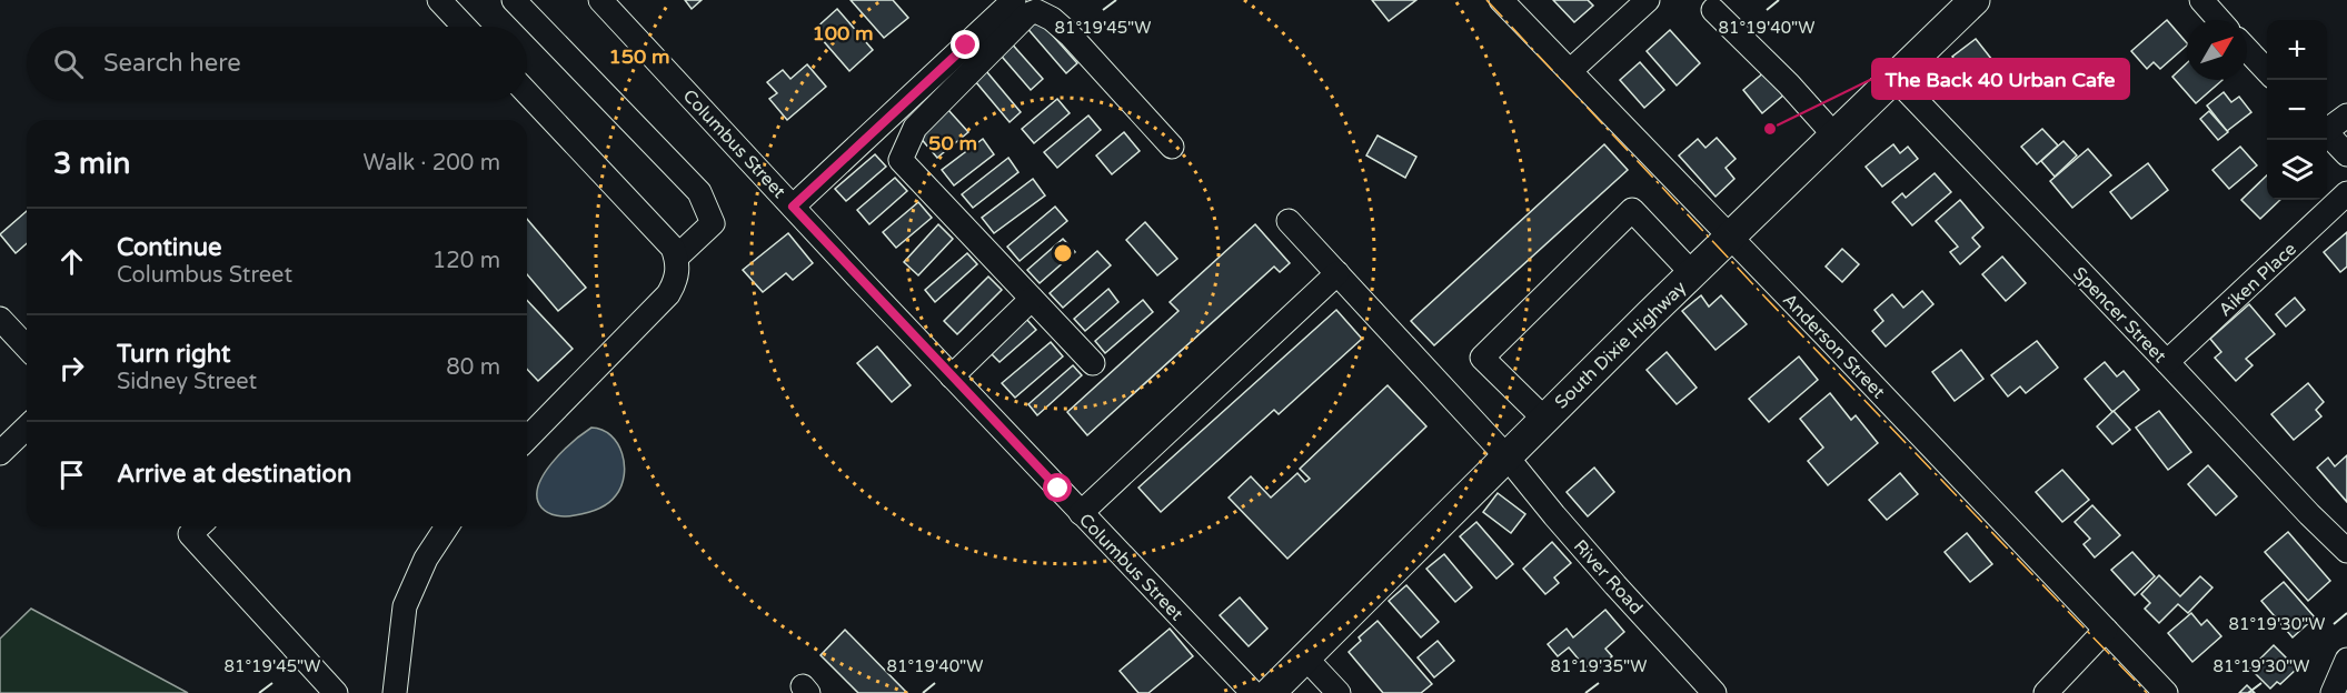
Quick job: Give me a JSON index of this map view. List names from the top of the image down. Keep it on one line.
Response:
{"streets":{"main road":["South Dixie Highway"],"street":["Columbus Street","Aiken Place","Spencer Street","Anderson Street","River Road"]},"crossings":[["Aiken Place","Spencer Street"],["Spencer Street","South Dixie Highway"],["South Dixie Highway","Anderson Street"],["South Dixie Highway","River Road"]],"places":["The Back 40 Urban Cafe"],"north":"top right","page":{"map_buttons":["+","−"],"search":"Search here","heading":["3 min","Walk · 200 m"],"list":[["Continue","Columbus Street","120 m"],["Turn right","Sidney Street","80 m"],"Arrive at destination"]},"coordinates":["81°19'45\"W","81°19'40\"W","81°19'30\"W","81°19'35\"W"],"rings":["100 m","150 m","50 m"]}
